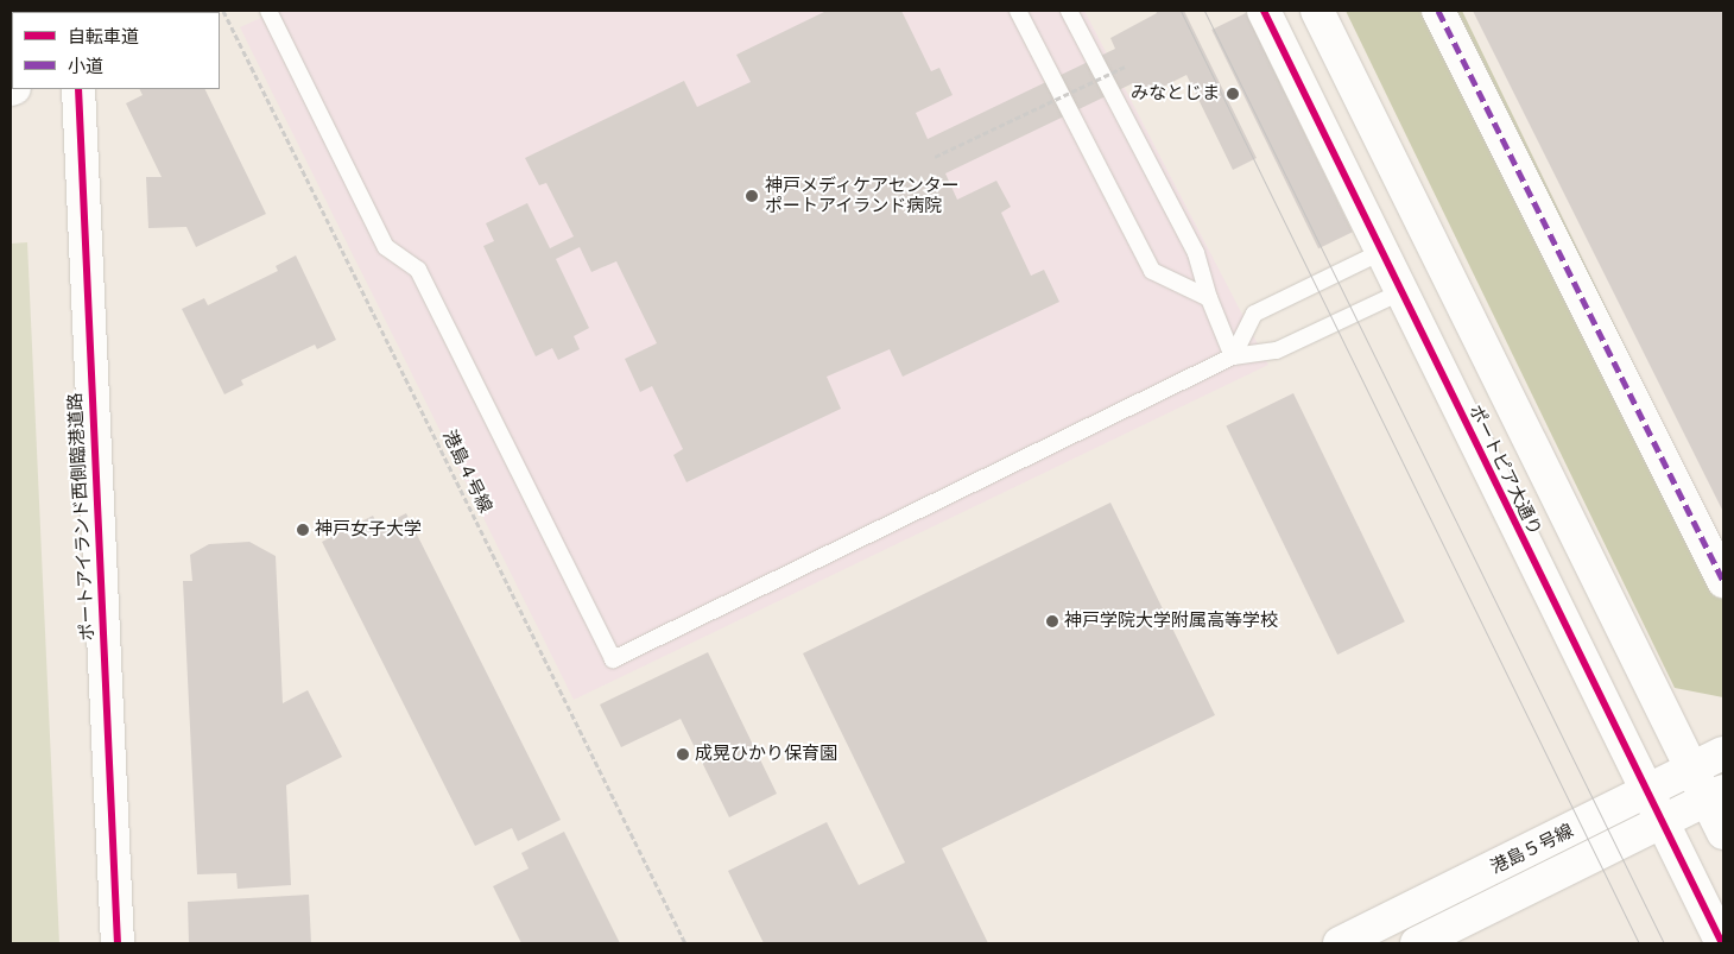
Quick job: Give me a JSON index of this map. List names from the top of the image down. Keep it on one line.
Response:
{"streets":{"street":["ポートピア大通り","ポートアイランド西側臨港道路","港島５号線"],"path":["港島４号線"]},"crossings":[["ポートピア大通り","港島５号線"]],"places":["みなとじま","神戸メディケアセンター ポートアイランド病院","神戸女子大学","神戸学院大学附属高等学校","成晃ひかり保育園"],"legend":["自転車道","小道"]}
